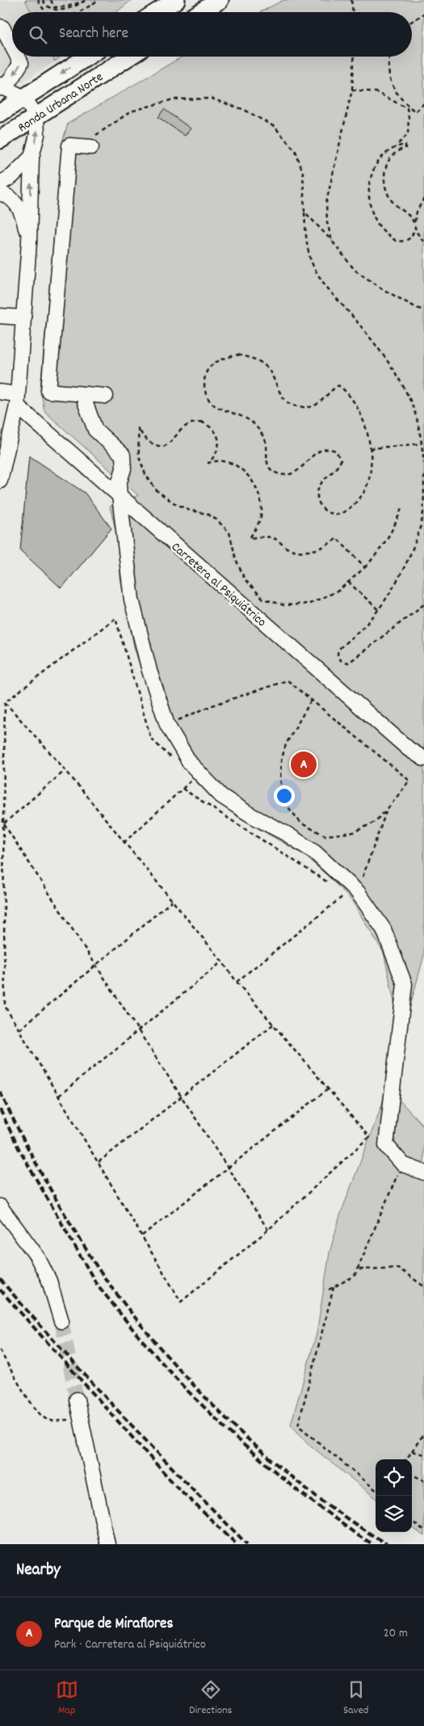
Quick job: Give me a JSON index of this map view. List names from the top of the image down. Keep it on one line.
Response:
{"streets":{"main road":["Ronda Urbana Norte"],"street":["Carretera al Psiquiátrico"]},"page":{"search":"Search here","pins":"A","heading":"Nearby","list":[{"mark":"A","name":"Parque de Miraflores","note":"Park · Carretera al Psiquiátrico","value":"20 m"}],"nav":["Map","Directions","Saved"]}}
